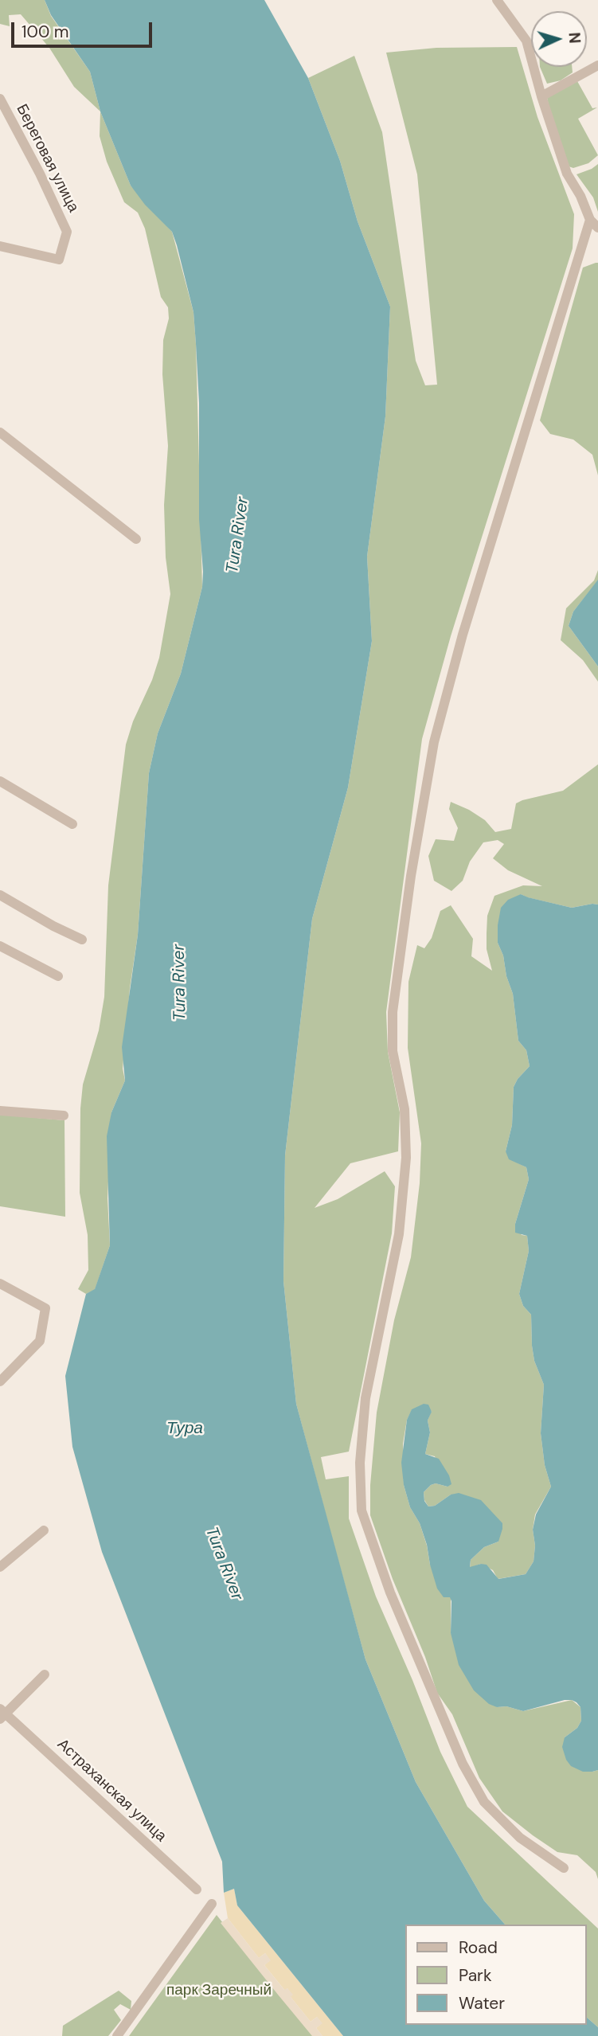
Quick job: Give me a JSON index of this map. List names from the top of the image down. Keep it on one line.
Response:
{"streets":{"street":["Береговая улица","Астраханская улица"]},"water":["Tura River","Тура"],"parks":["парк Заречный"],"legend":["Road","Park","Water"],"scale_bar":"100 m","north":"right"}
